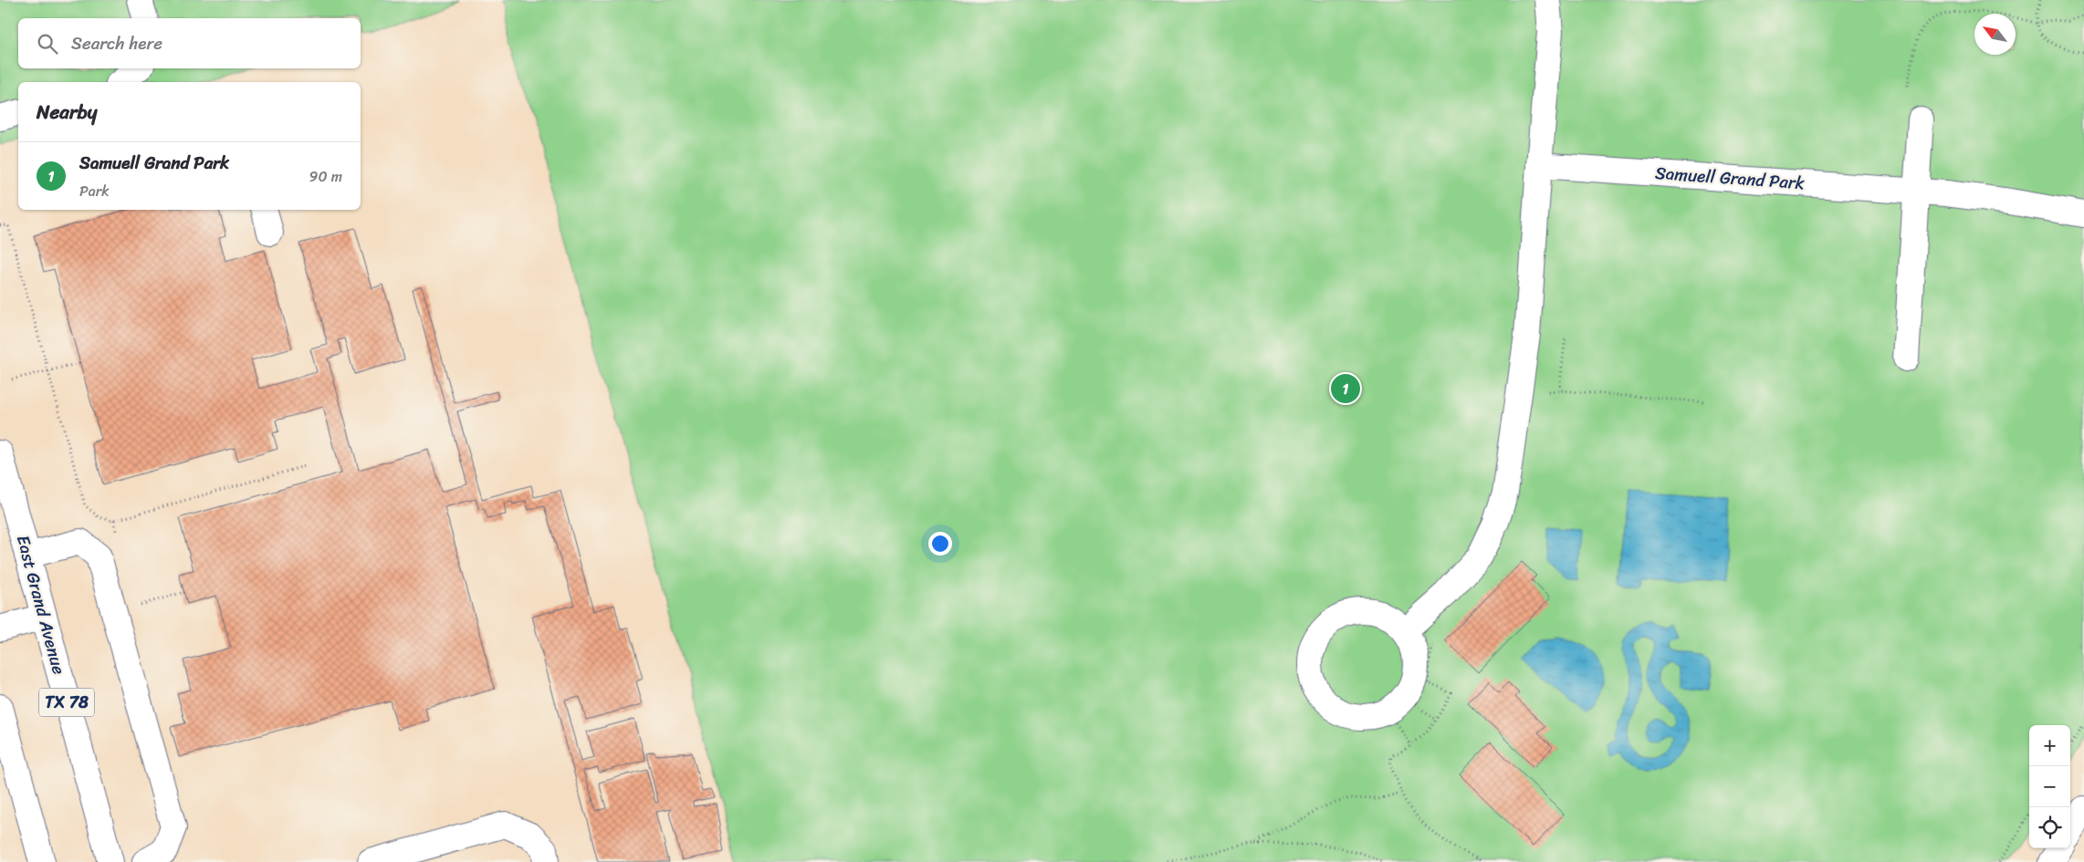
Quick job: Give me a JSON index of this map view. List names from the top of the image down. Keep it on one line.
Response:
{"streets":{"main road":["Samuell Grand Park","East Grand Avenue","TX 78"]},"north":"top left","page":{"search":"Search here","heading":"Nearby","list":[{"mark":"1","name":"Samuell Grand Park","note":"Park","value":"90 m"}],"pins":"1","map_buttons":["+","−"]}}
